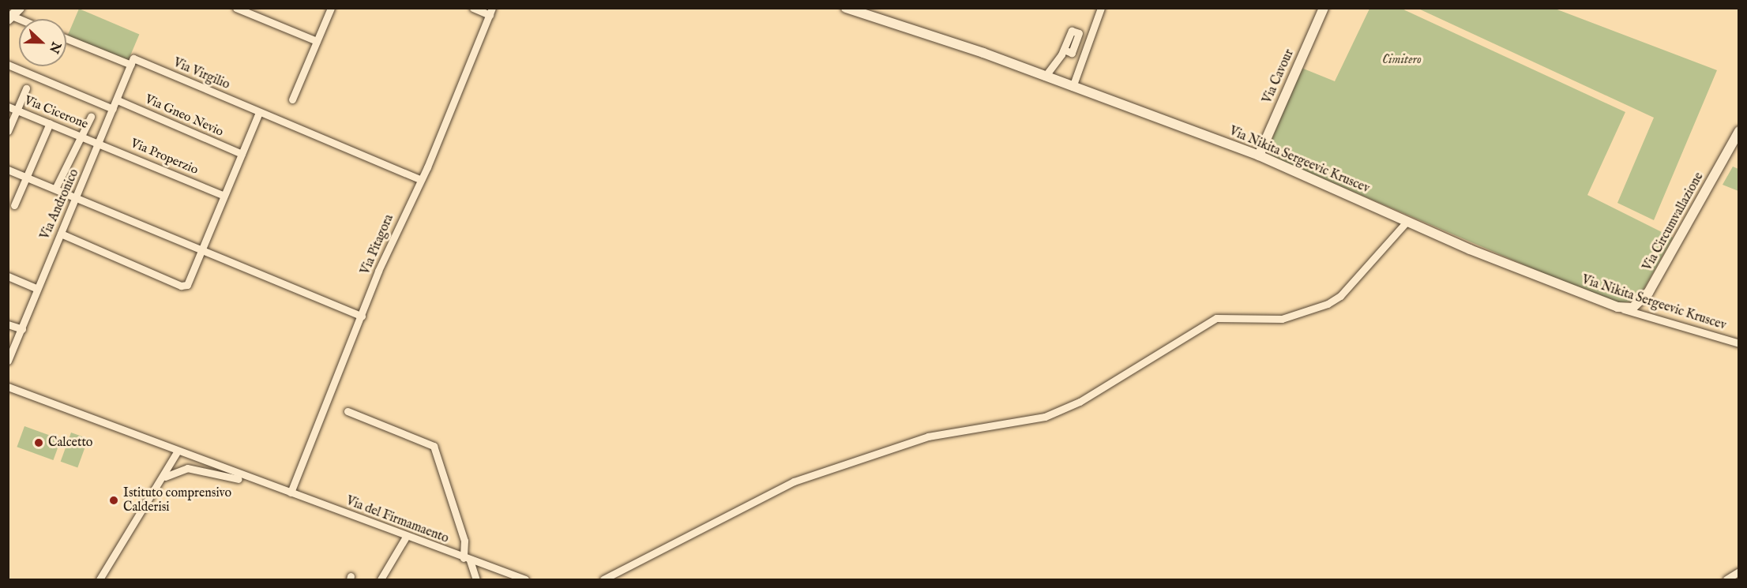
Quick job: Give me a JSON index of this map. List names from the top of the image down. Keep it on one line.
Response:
{"streets":{"main road":["Via Cavour","Via Nikita Sergeevic Kruscev","Via Circumvallazione"],"street":["Via Virgilio","Via Cicerone","Via Gneo Nevio","Via Properzio","Via Andronico","Via Pitagora","Via del Firmamaento"]},"crossings":[["Via Virgilio","Via Andronico"],["Via Virgilio","Via Pitagora"],["Via Cavour","Via Nikita Sergeevic Kruscev"],["Via Cicerone","Via Properzio"],["Via Cicerone","Via Andronico"],["Via Gneo Nevio","Via Andronico"],["Via Properzio","Via Andronico"],["Via Nikita Sergeevic Kruscev","Via Circumvallazione"],["Via Pitagora","Via del Firmamaento"]],"parks":["Cimitero"],"places":["Calcetto","Istituto comprensivo Calderisi"],"north":"right"}
